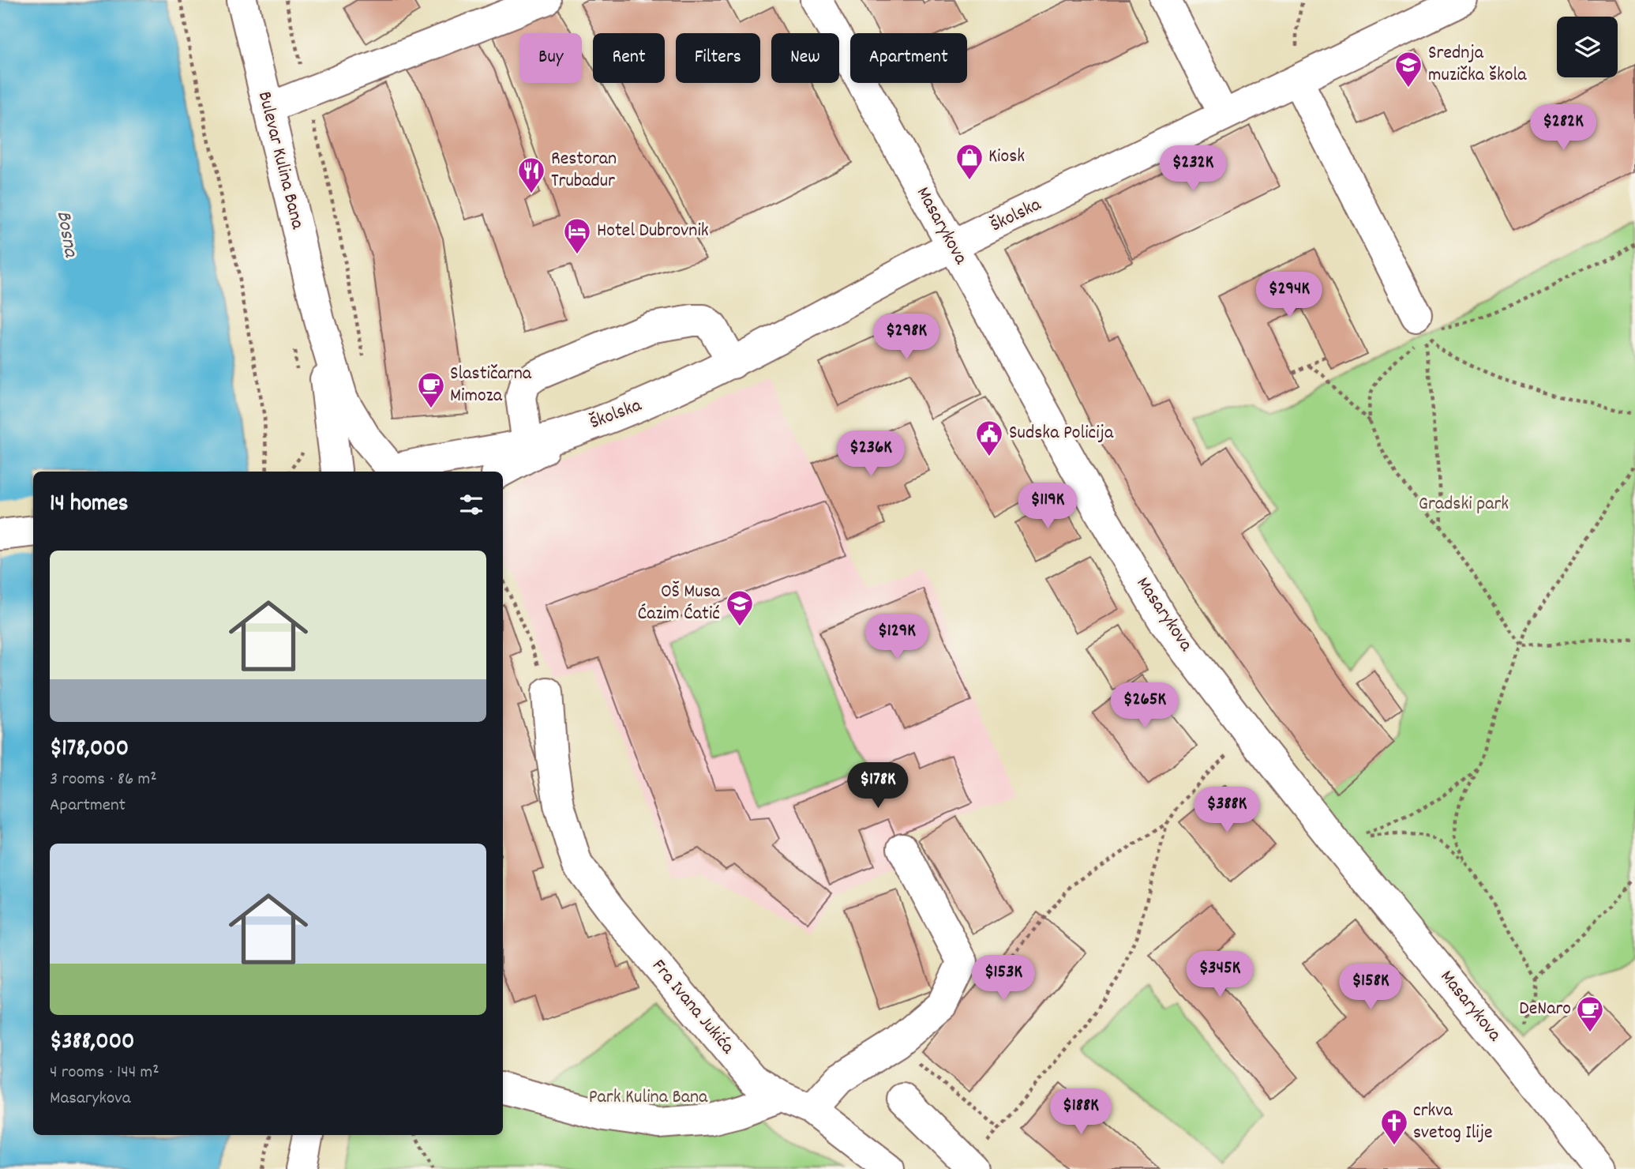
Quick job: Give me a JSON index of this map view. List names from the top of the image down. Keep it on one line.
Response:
{"streets":{"street":["Bulevar Kulina Bana","Školska","Masarykova","Fra Ivana Jukića"]},"crossings":[["Bulevar Kulina Bana","Školska"],["Školska","Masarykova"]],"water":["Bosna"],"parks":["Gradski park","Park Kulina Bana"],"places":{"school or university":["Srednja muzička škola","OŠ Musa Ćazim Ćatić"],"shop":["Kiosk"],"restaurant":["Restoran Trubadur"],"hotel":["Hotel Dubrovnik"],"cafe":["Slastičarna Mimoza","DeNaro"],"public building":["Sudska Policija"],"church":["crkva svetog Ilije"]},"page":{"chip":["Buy","Rent","Filters","New","Apartment"],"price":["$282K","$232K","$294K","$298K","$236K","$119K","$129K","$265K","$178K","$388K","$345K","$153K","$158K","$188K"],"heading":"14 homes","list":[{"name":"$178,000","note":"3 rooms · 86 m² · Apartment"},{"name":"$388,000","note":"4 rooms · 144 m² · Masarykova"}]}}
